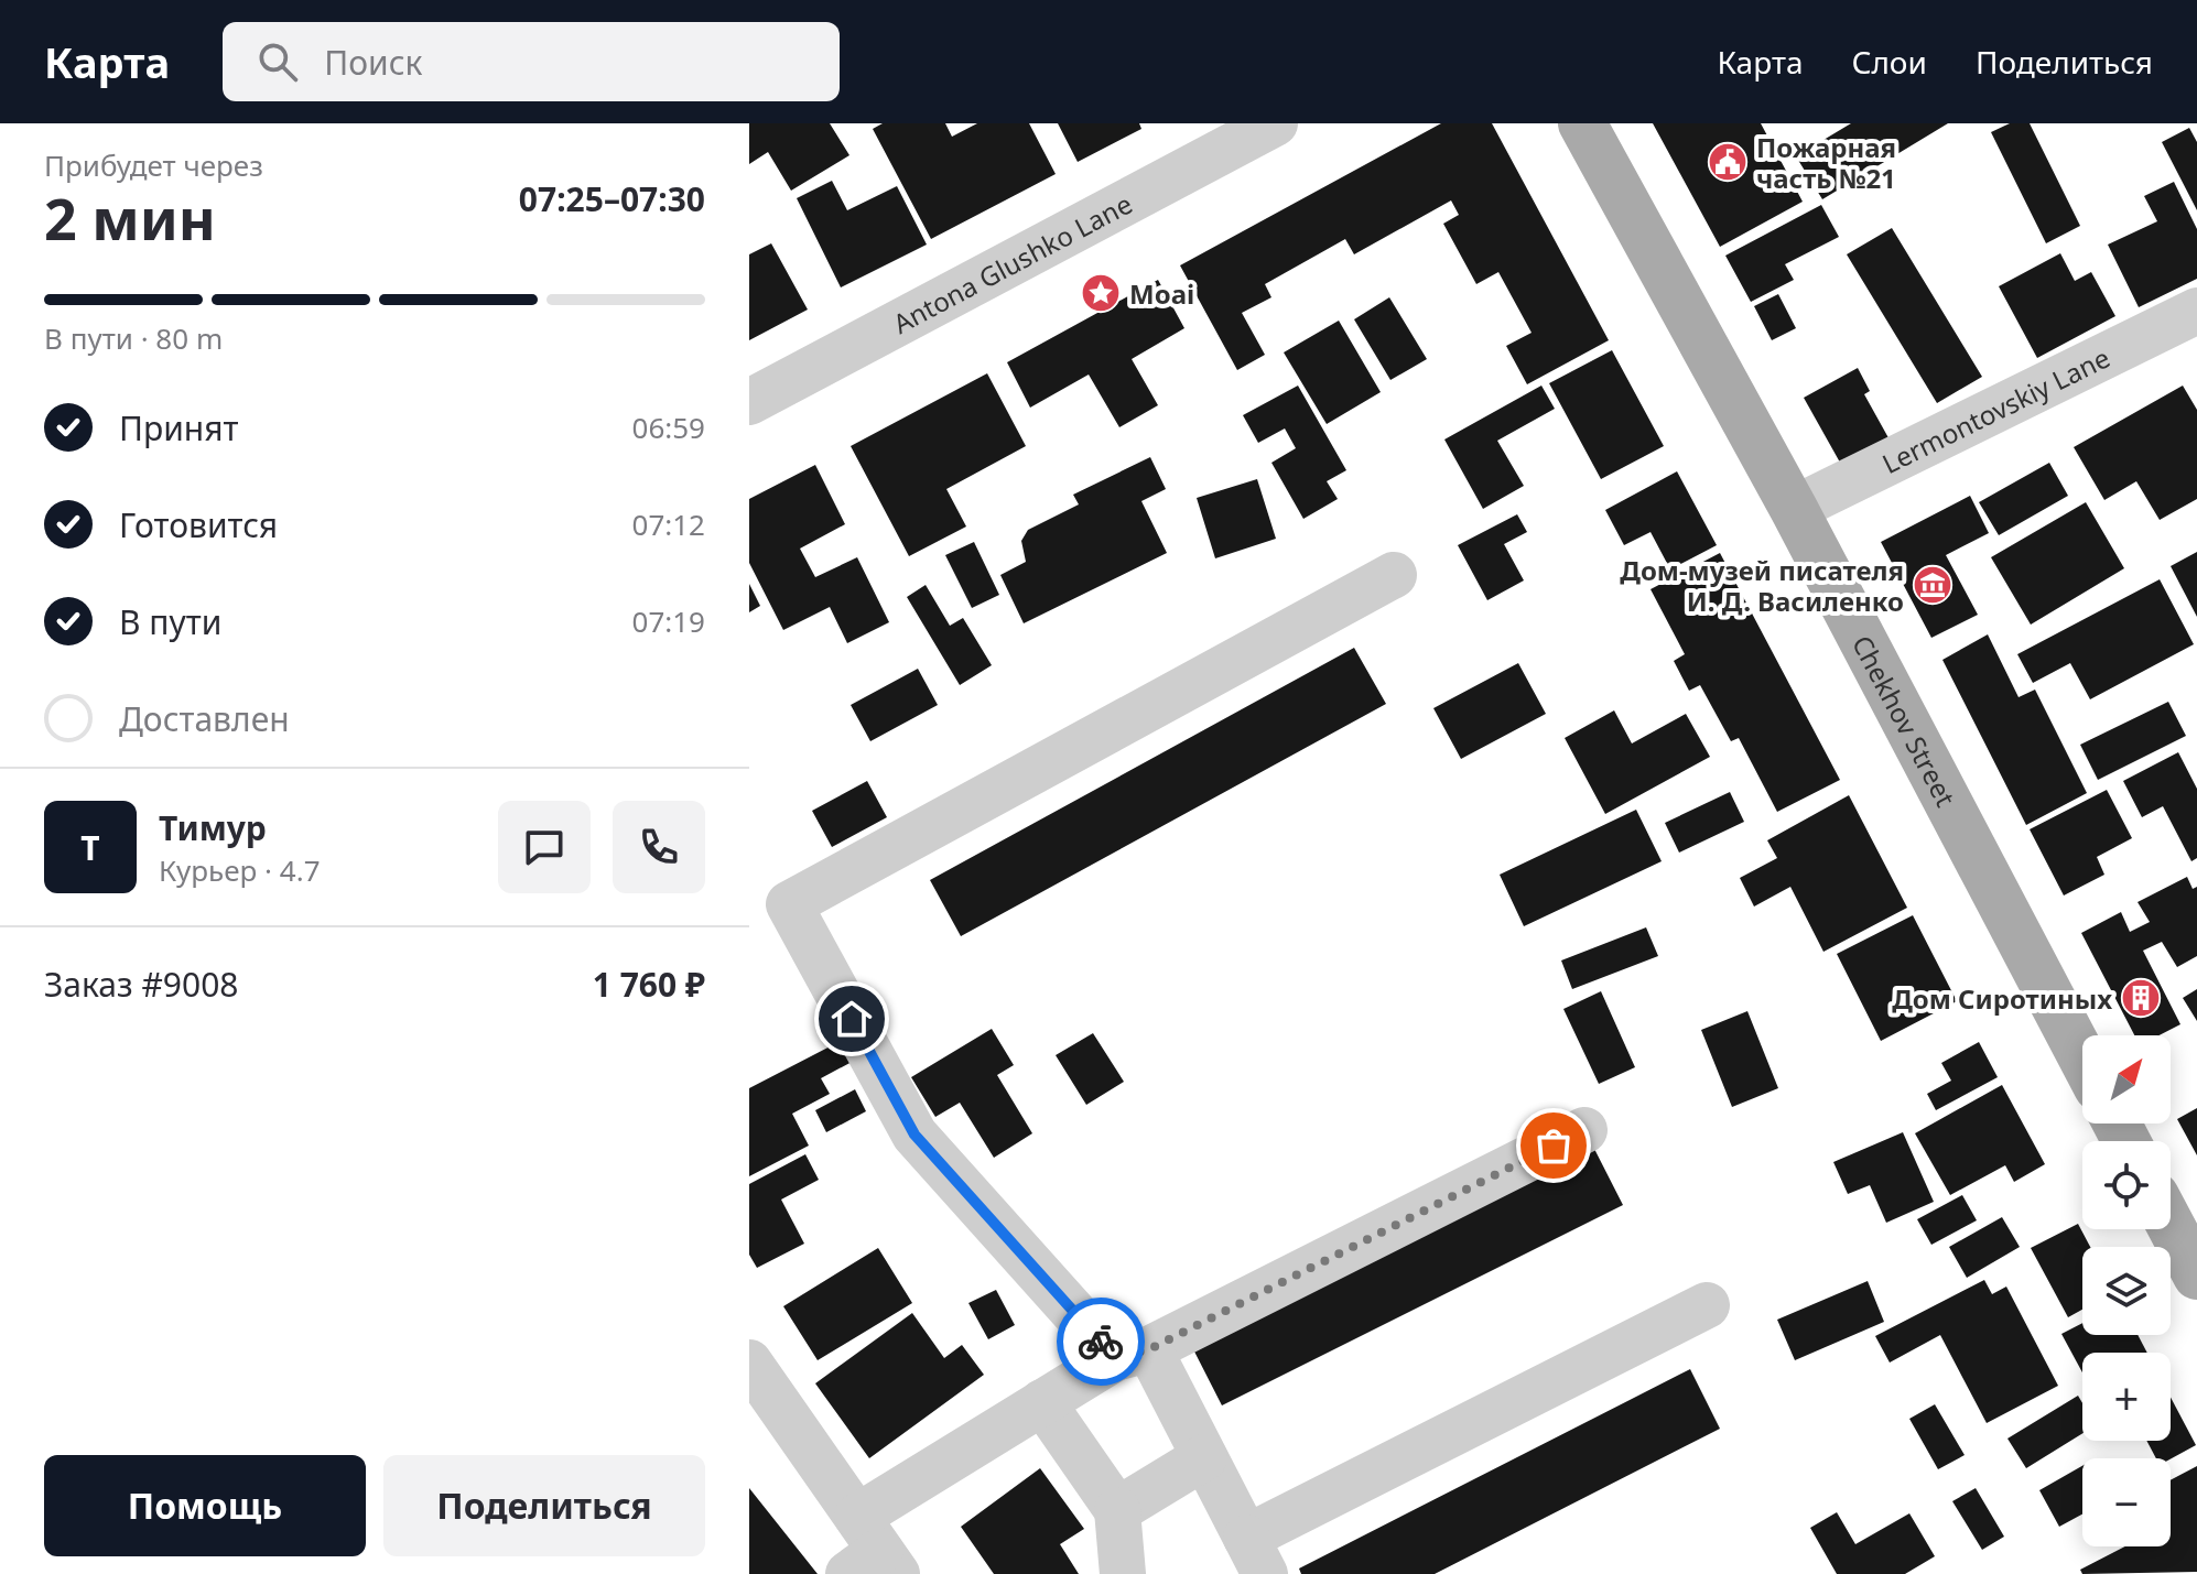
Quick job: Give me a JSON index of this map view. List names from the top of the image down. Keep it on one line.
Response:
{"streets":{"main road":["Chekhov Street"],"street":["Antona Glushko Lane","Lermontovskiy Lane"]},"crossings":[["Lermontovskiy Lane","Chekhov Street"]],"places":{"public building":["Пожарная часть №21"],"place":["Moai"],"museum":["Дом-музей писателя И. Д. Василенко"],"building":["Дом Сиротиных"]},"north":"top right","page":{"header":"Карта","search":"Поиск","nav":["Карта","Слои","Поделиться"],"heading":["2 мин","Прибудет через","07:25–07:30"],"panel":["Тимур","Курьер · 4.7","Заказ #9008","1 760 ₽"],"bar":"В пути · 80 m","list":[["Принят","06:59"],["Готовится","07:12"],["В пути","07:19"],"Доставлен"],"round":"Т","map_buttons":["+","−"],"buttons":["Помощь","Поделиться"]}}
